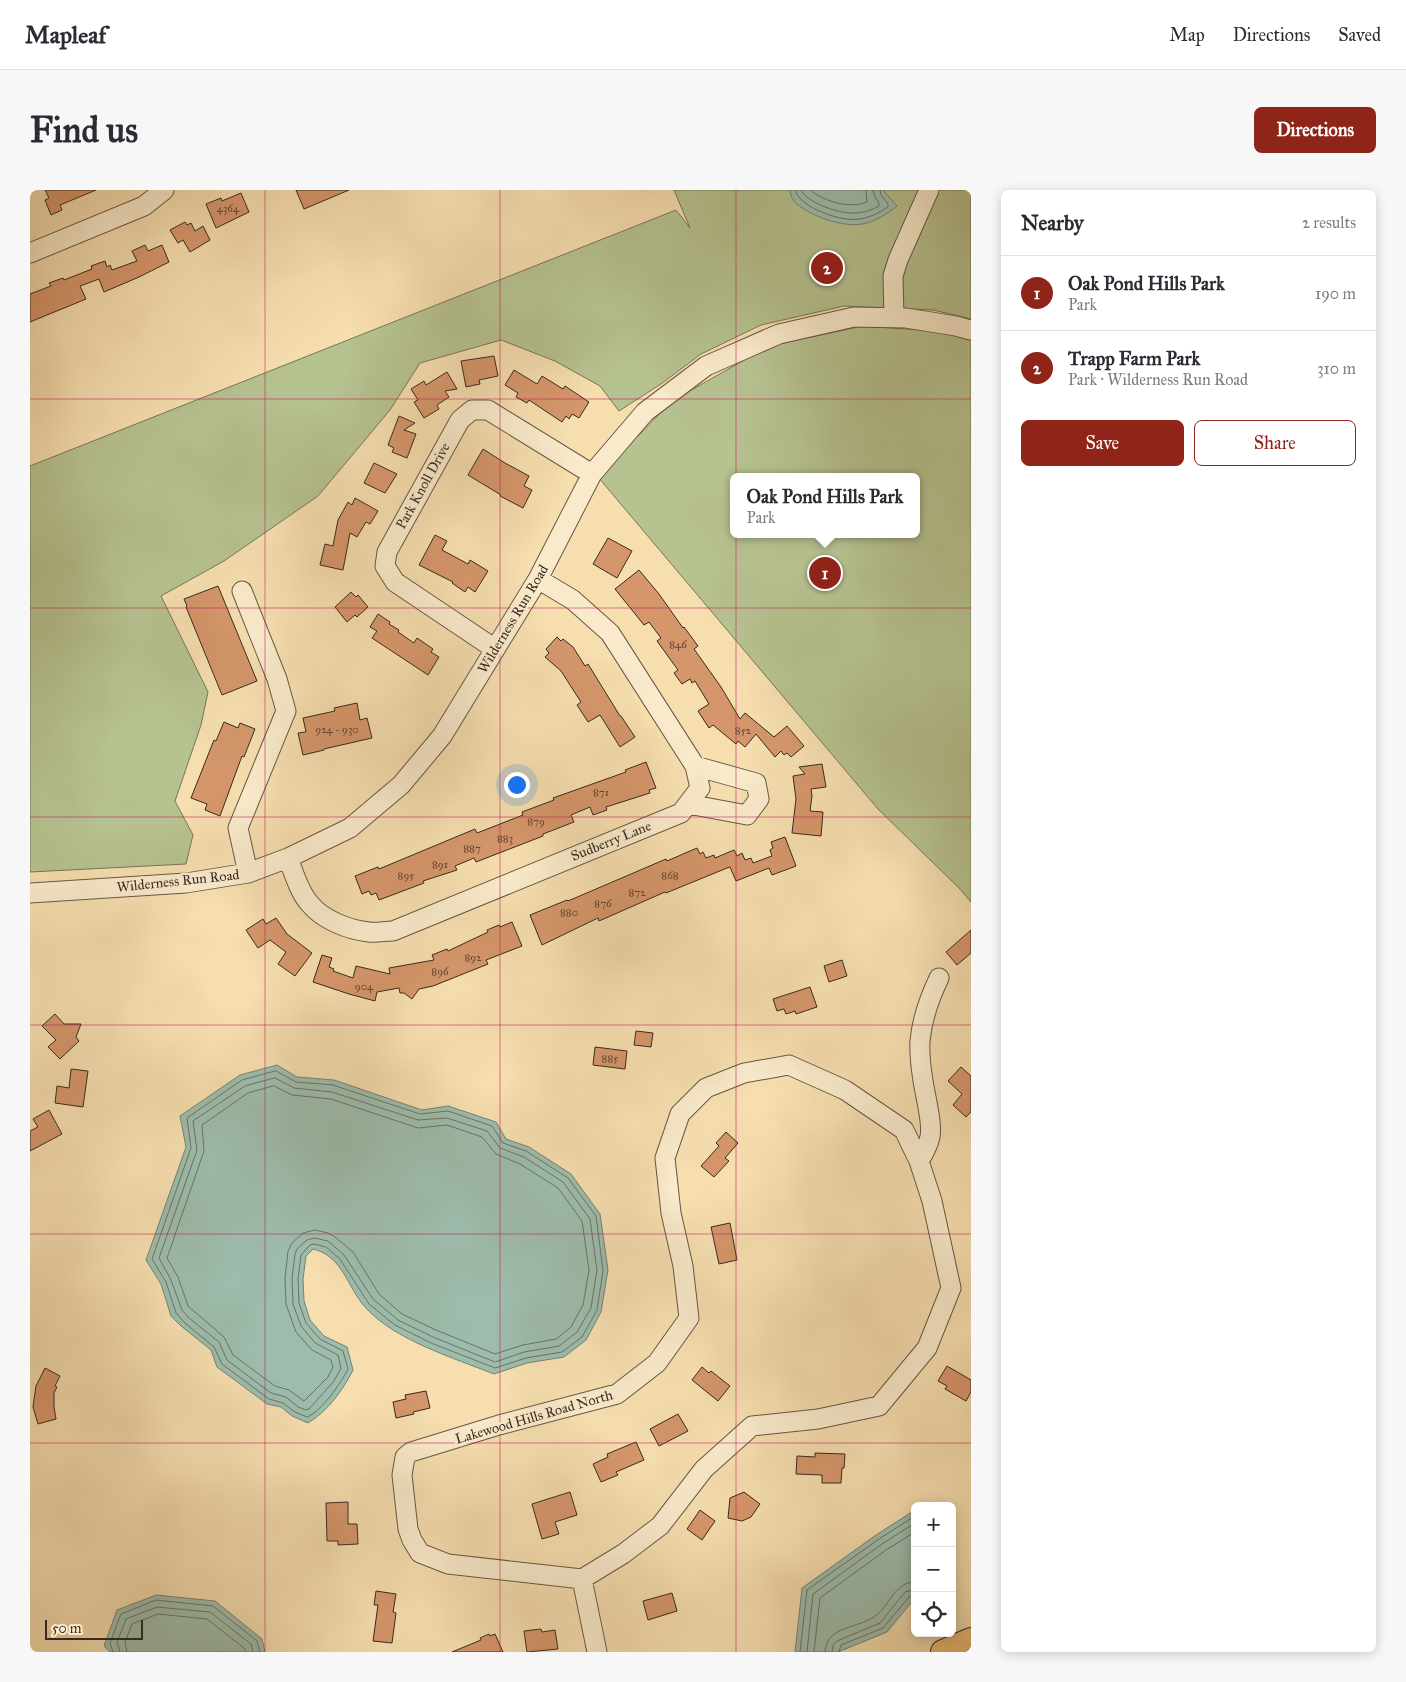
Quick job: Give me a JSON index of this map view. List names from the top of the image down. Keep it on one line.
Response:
{"streets":{"street":["Park Knoll Drive","Wilderness Run Road","Sudberry Lane","Lakewood Hills Road North"]},"crossings":[["Park Knoll Drive","Wilderness Run Road"],["Wilderness Run Road","Sudberry Lane"]],"house_numbers":["4364","846","924 - 930","852","871","879","883","887","891","895","868","872","876","880","892","896","904","885"],"scale_bar":"50 m","page":{"header":"Mapleaf","nav":["Map","Directions","Saved"],"buttons":["Directions",["Save","Share"]],"title":"Find us","heading":["Nearby","2 results"],"pins":["2","1"],"list":[{"mark":"1","name":"Oak Pond Hills Park","note":"Park","value":"190 m"},{"mark":"2","name":"Trapp Farm Park","note":"Park · Wilderness Run Road","value":"310 m"}],"popup":["Oak Pond Hills Park","Park"],"map_buttons":["+","−"],"scale":"50 m"}}
